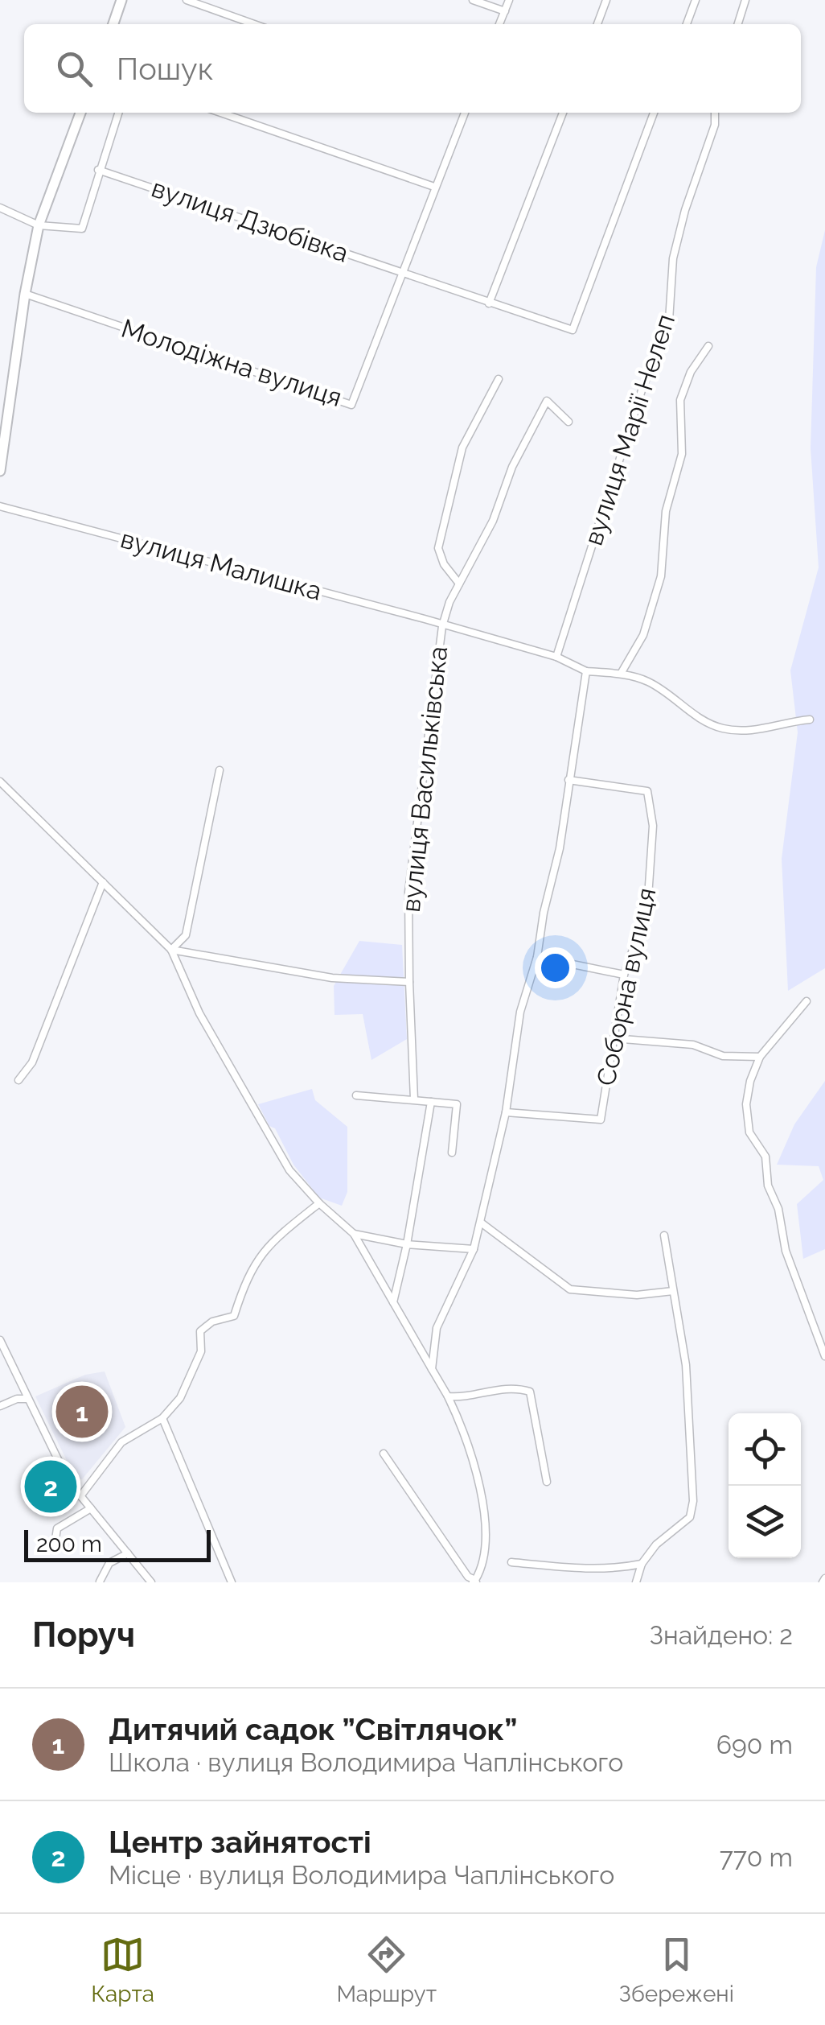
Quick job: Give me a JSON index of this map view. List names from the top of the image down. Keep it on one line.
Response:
{"streets":{"street":["вулиця Дзюбівка","Молодіжна вулиця","вулиця Марії Нелеп","вулиця Малишка","вулиця Васильківська","Соборна вулиця"]},"crossings":[["вулиця Дзюбівка","Молодіжна вулиця"],["вулиця Малишка","вулиця Васильківська"]],"scale_bar":"200 m","page":{"search":"Пошук","pins":["1","2"],"scale":"200 m","heading":["Поруч","Знайдено: 2"],"list":[{"mark":"1","name":"Дитячий садок ”Світлячок”","note":"Школа · вулиця Володимира Чаплінського","value":"690 m"},{"mark":"2","name":"Центр зайнятості","note":"Місце · вулиця Володимира Чаплінського","value":"770 m"}],"nav":["Карта","Маршрут","Збережені"]}}
